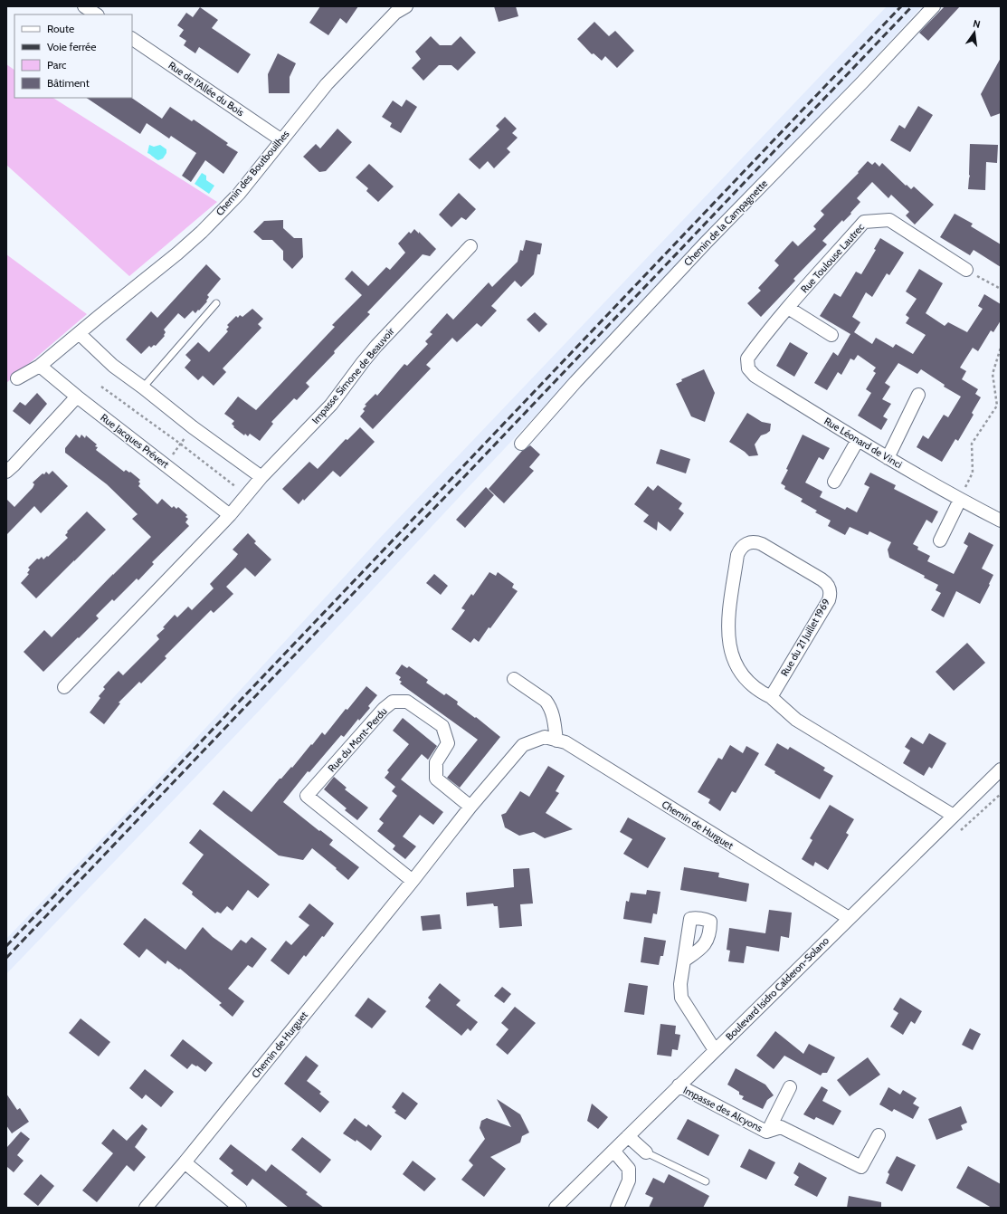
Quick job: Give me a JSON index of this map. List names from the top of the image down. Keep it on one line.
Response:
{"streets":{"street":["Rue de l'Allée du Bois","Chemin des Boutbouilhes","Chemin de la Campagnette","Rue Toulouse Lautrec","Impasse Simone de Beauvoir","Rue Jacques Prévert","Rue Léonard de Vinci","Rue du 21 Juillet 1969","Rue du Mont-Perdu","Chemin de Hurguet","Boulevard Isidro Calderon-Solano","Impasse des Alcyons"]},"crossings":[["Rue de l'Allée du Bois","Chemin des Boutbouilhes"],["Chemin des Boutbouilhes","Rue Jacques Prévert"],["Rue Toulouse Lautrec","Rue Léonard de Vinci"],["Rue du 21 Juillet 1969","Boulevard Isidro Calderon-Solano"],["Rue du Mont-Perdu","Chemin de Hurguet"],["Chemin de Hurguet","Boulevard Isidro Calderon-Solano"],["Boulevard Isidro Calderon-Solano","Impasse des Alcyons"]],"legend":["Route","Voie ferrée","Parc","Bâtiment"],"north":"top"}
